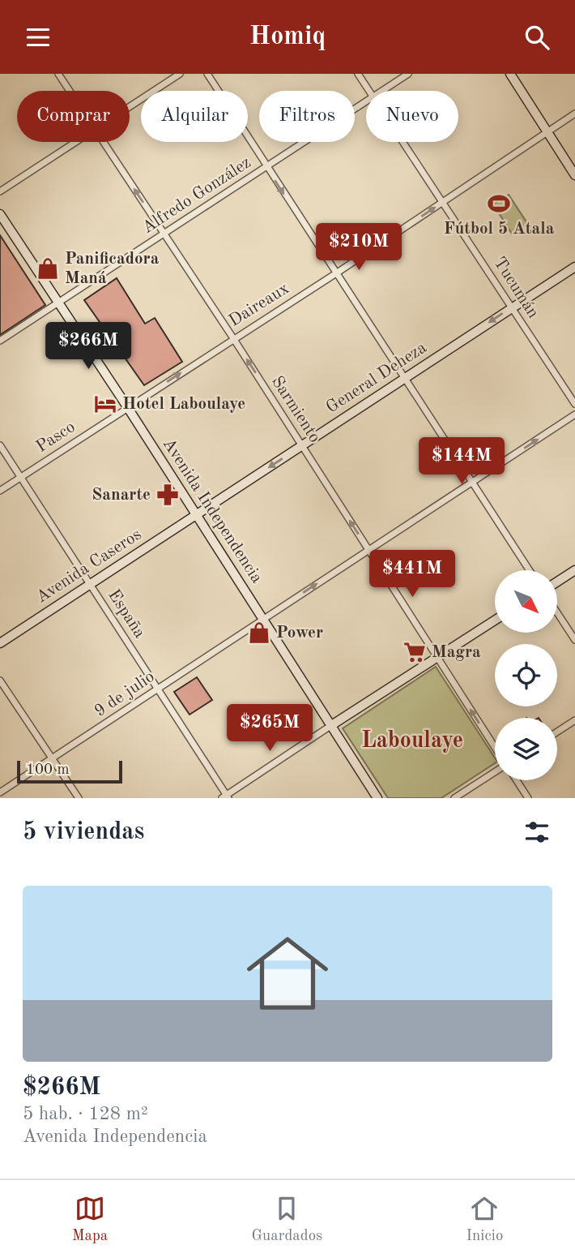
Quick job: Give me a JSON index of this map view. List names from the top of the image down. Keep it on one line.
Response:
{"streets":{"main road":["General Deheza","Avenida Independencia","Avenida Caseros"],"street":["Alfredo González","Tucumán","Daireaux","Sarmiento","Pasco","España","9 de julio"]},"crossings":[["Alfredo González","Sarmiento"],["Alfredo González","Avenida Independencia"],["Tucumán","Daireaux"],["Tucumán","General Deheza"],["Daireaux","Sarmiento"],["Daireaux","Pasco"],["Daireaux","Avenida Independencia"],["General Deheza","Sarmiento"],["General Deheza","Avenida Independencia"],["General Deheza","Avenida Caseros"],["Sarmiento","9 de julio"],["Pasco","Avenida Independencia"],["Pasco","España"],["Avenida Independencia","Avenida Caseros"],["Avenida Independencia","9 de julio"],["Avenida Caseros","España"],["España","9 de julio"]],"one_way":["Daireaux","General Deheza","Sarmiento","9 de julio"],"districts":["Laboulaye"],"places":{"sports":["Fútbol 5 Atala"],"shop":["Panificadora Maná","Power"],"hotel":["Hotel Laboulaye"],"pharmacy":["Sanarte"],"supermarket":["Magra"]},"scale_bar":"100 m","north":"bottom right","page":{"header":"Homiq","chip":["Comprar","Alquilar","Filtros","Nuevo"],"price":["$210M","$266M","$144M","$441M","$265M"],"scale":"100 m","heading":"5 viviendas","list":[{"name":"$266M","note":"5 hab. · 128 m² · Avenida Independencia"}],"tabs":["Mapa","Guardados","Inicio"]}}
